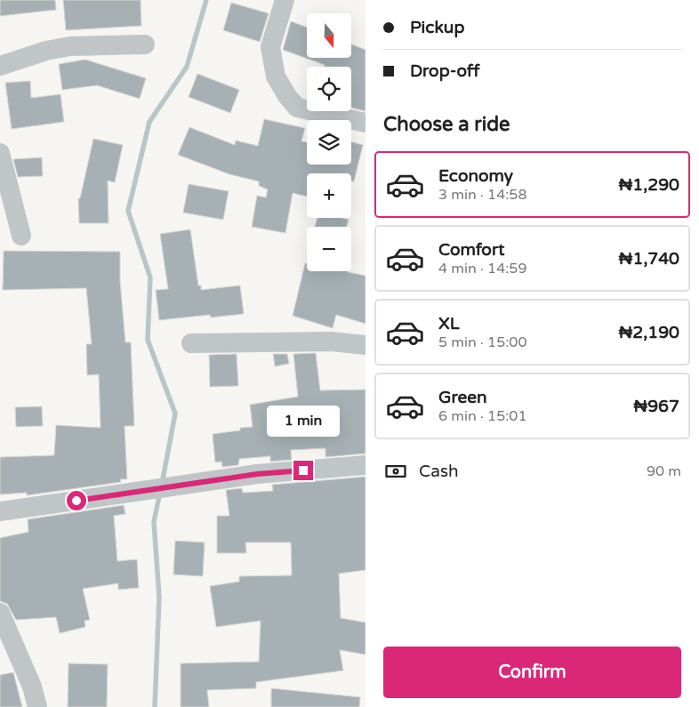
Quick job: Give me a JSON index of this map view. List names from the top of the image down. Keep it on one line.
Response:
{"north":"bottom","page":{"banner":["Pickup","Drop-off"],"map_buttons":["+","−"],"heading":"Choose a ride","list":[{"name":"Economy","note":"3 min · 14:58","value":"₦1,290"},{"name":"Comfort","note":"4 min · 14:59","value":"₦1,740"},{"name":"XL","note":"5 min · 15:00","value":"₦2,190"},{"name":"Green","note":"6 min · 15:01","value":"₦967"}],"bubble":"1 min","pay":["Cash","90 m"],"buttons":"Confirm"}}
